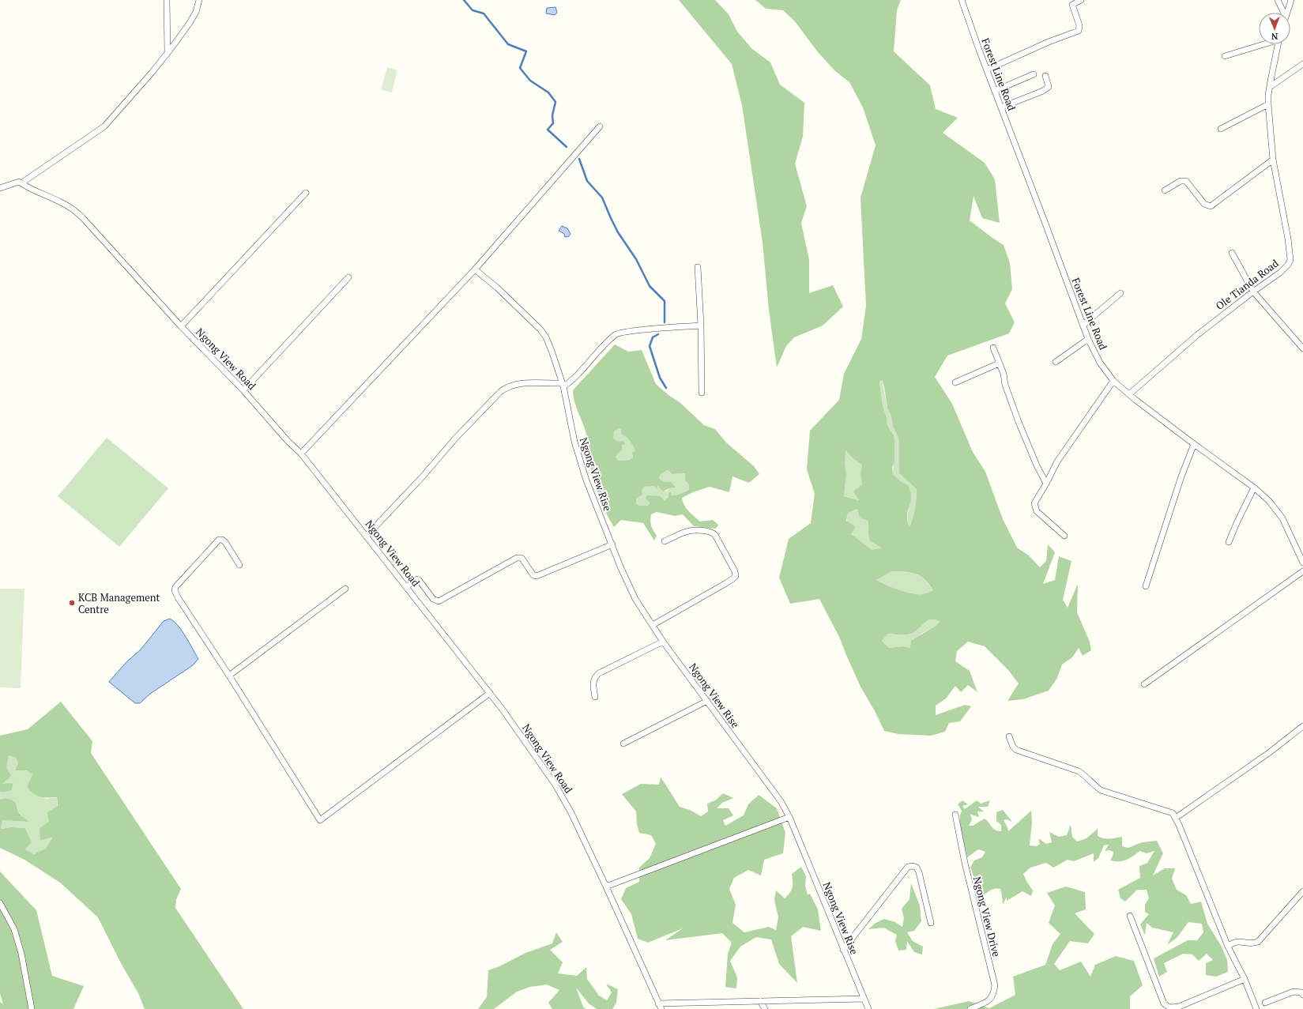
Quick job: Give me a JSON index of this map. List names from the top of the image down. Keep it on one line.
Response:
{"streets":{"street":["Forest Line Road","Ole Tianda Road","Ngong View Road","Ngong View Rise","Ngong View Drive"]},"crossings":[["Forest Line Road","Ole Tianda Road"]],"places":["KCB Management Centre"],"north":"bottom"}
